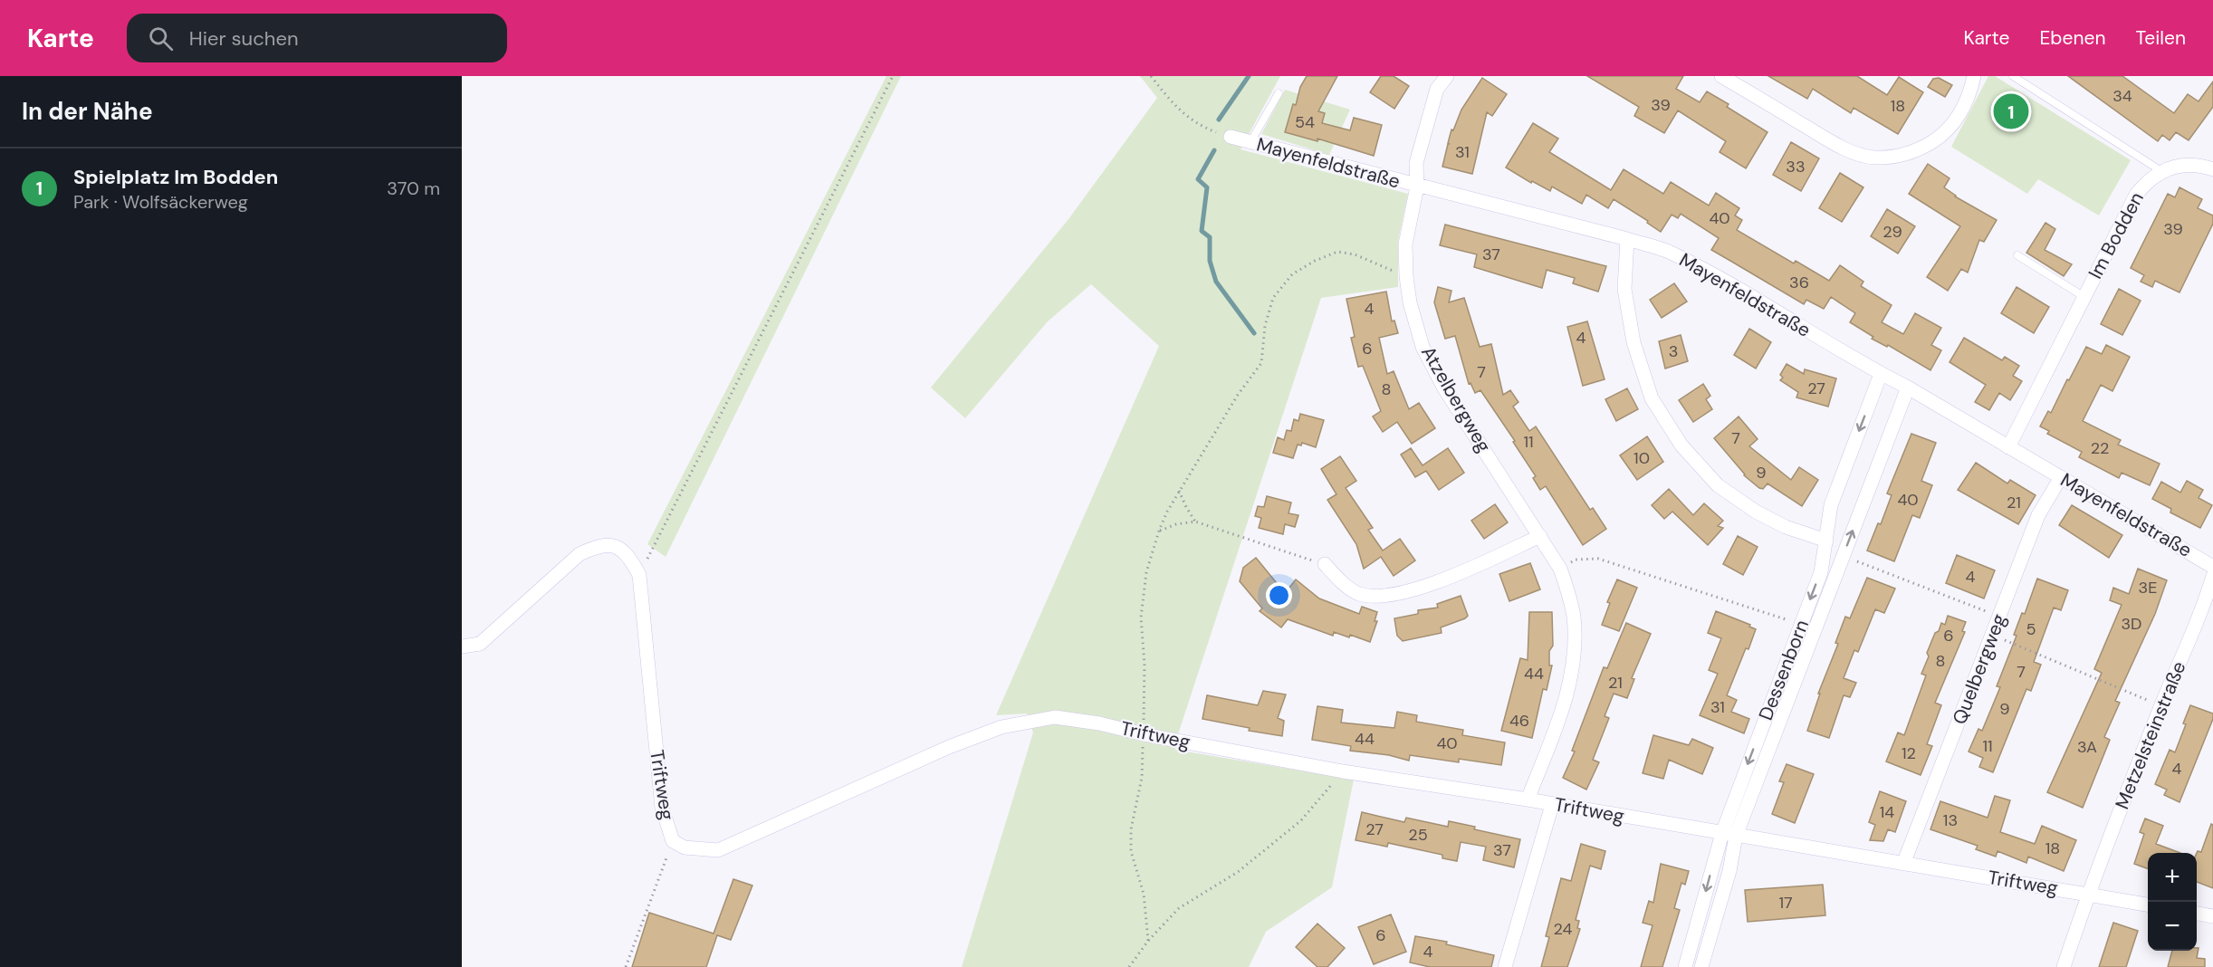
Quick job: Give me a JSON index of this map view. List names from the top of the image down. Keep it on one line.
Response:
{"streets":{"street":["Mayenfeldstraße","Im Bodden","Atzelbergweg","Quelbergweg","Dessenborn","Triftweg","Metzelsteinstraße"]},"crossings":[["Mayenfeldstraße","Im Bodden"],["Mayenfeldstraße","Atzelbergweg"],["Mayenfeldstraße","Quelbergweg"],["Mayenfeldstraße","Dessenborn"],["Atzelbergweg","Triftweg"],["Quelbergweg","Triftweg"],["Dessenborn","Triftweg"],["Triftweg","Metzelsteinstraße"]],"house_numbers":["34","39","18","54","31","33","40","39","29","37","36","4","4","6","3","7","27","8","7","11","22","10","9","40","21","4","3E","3D","5","6","8","7","44","21","31","9","46","44","40","11","3A","12","4","14","13","27","25","18","37","17","24","6","4"],"page":{"header":"Karte","search":"Hier suchen","nav":["Karte","Ebenen","Teilen"],"heading":"In der Nähe","pins":"1","list":[{"mark":"1","name":"Spielplatz Im Bodden","note":"Park · Wolfsäckerweg","value":"370 m"}],"map_buttons":["+","−"]}}
